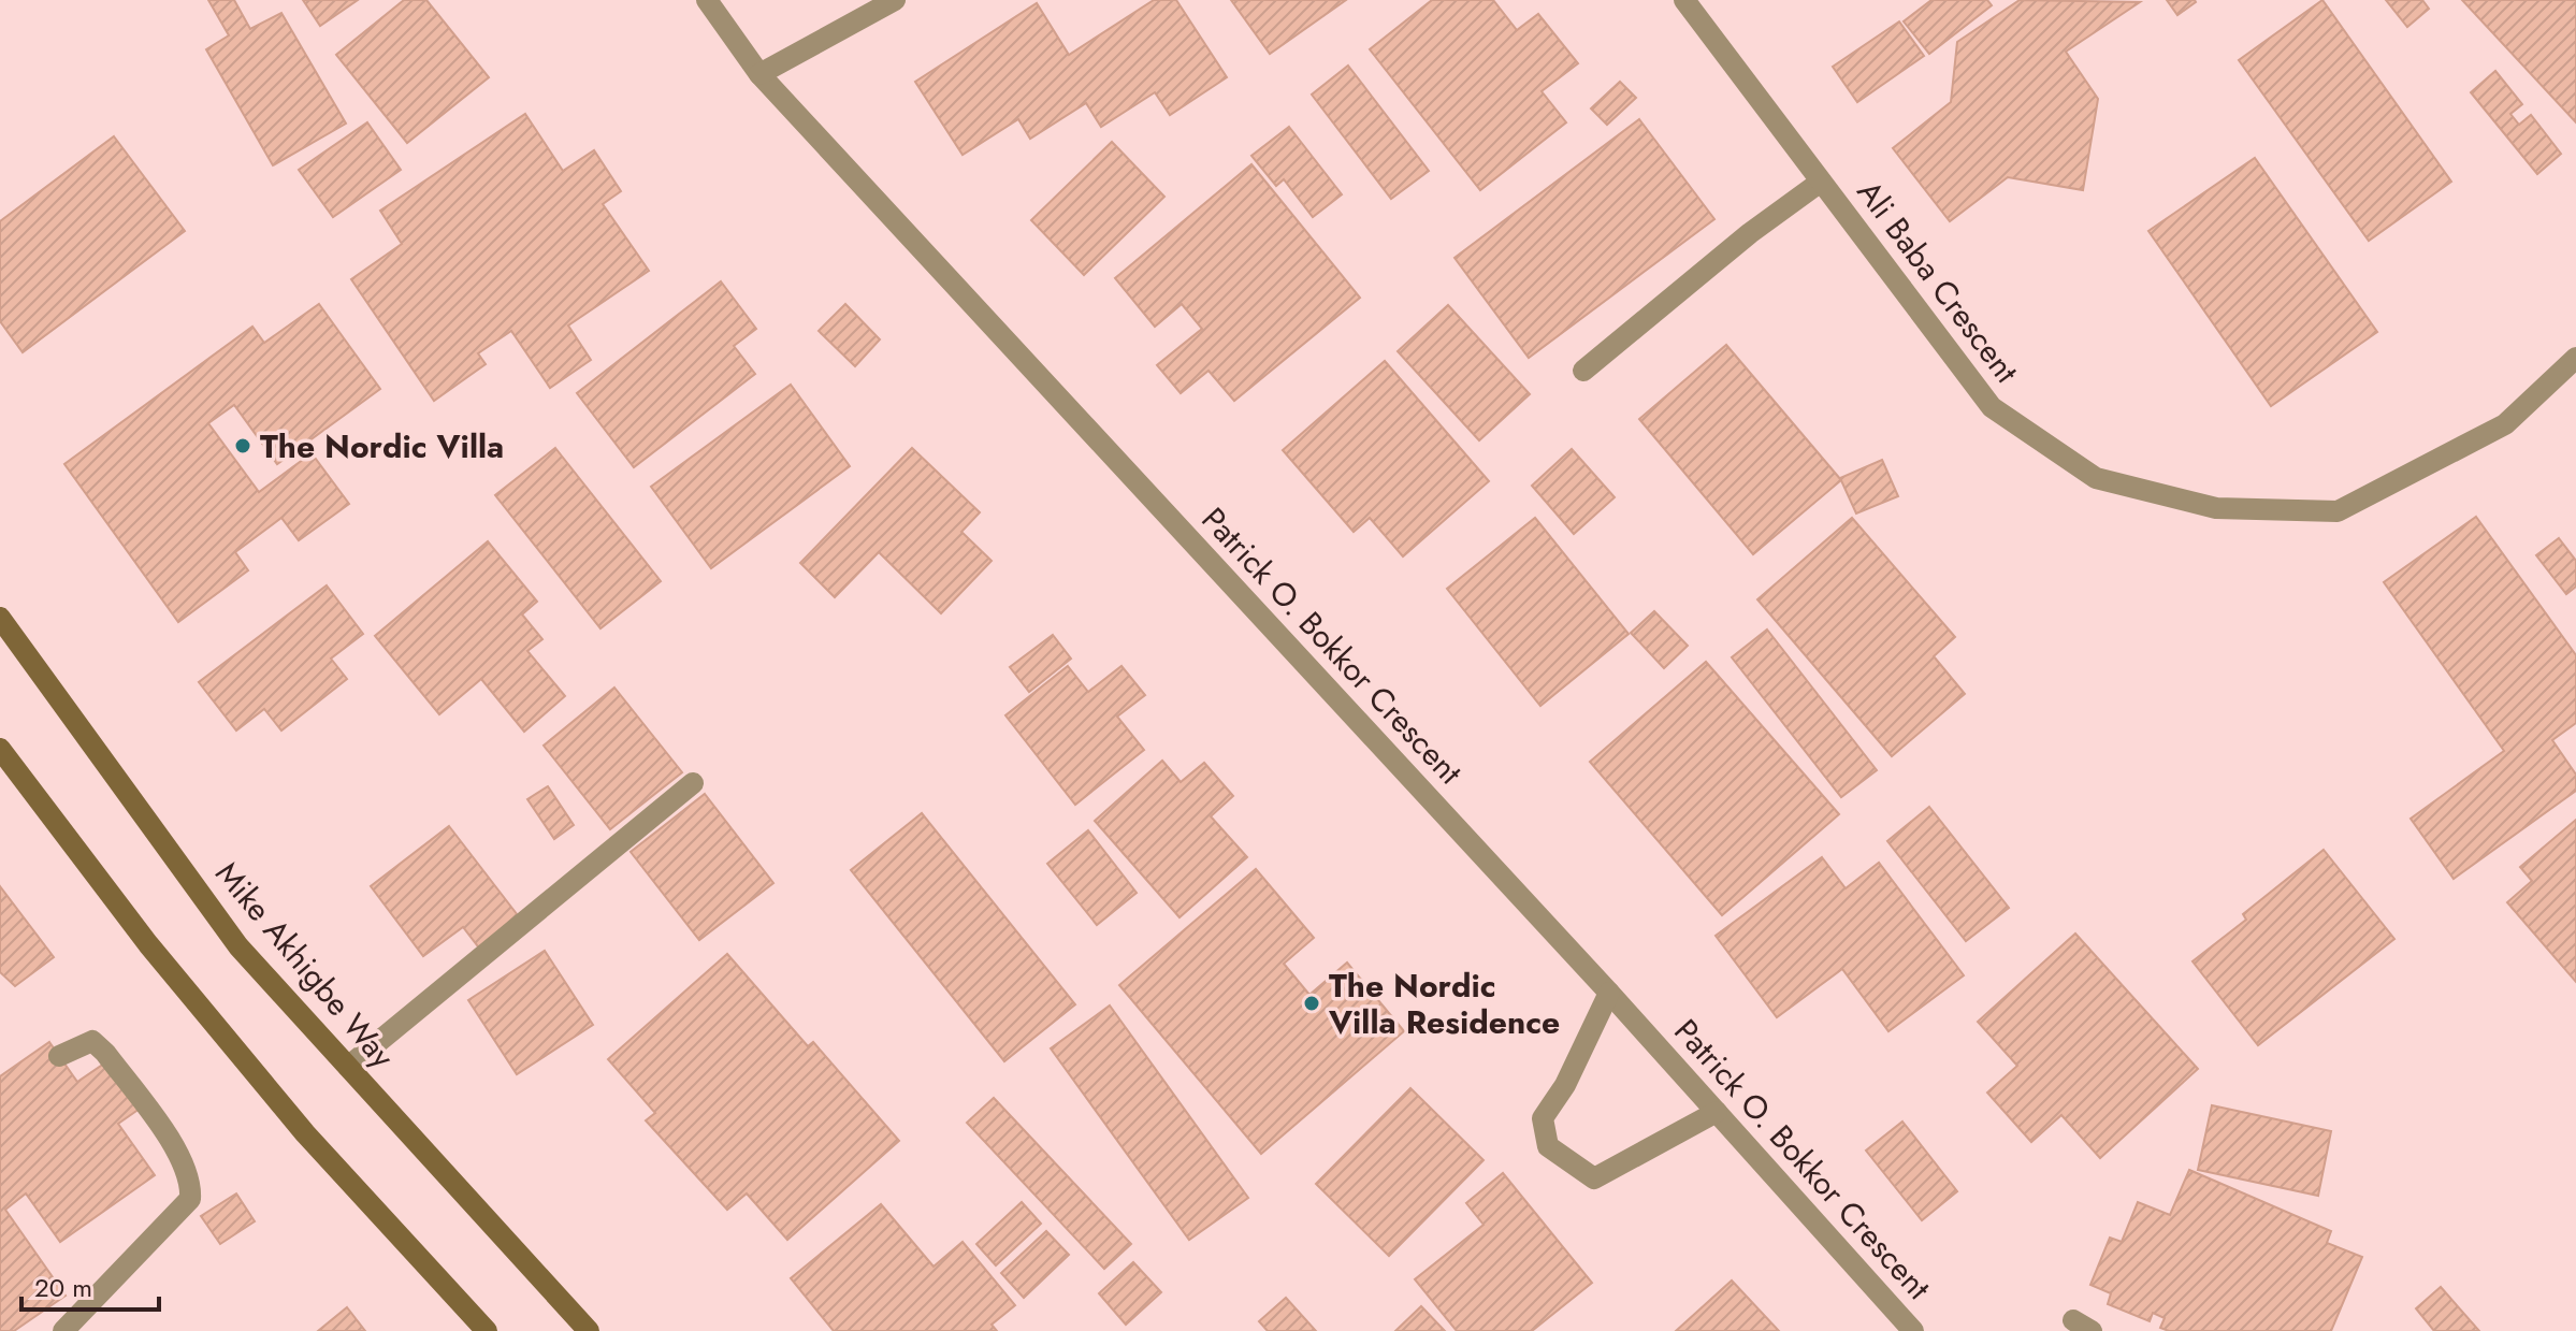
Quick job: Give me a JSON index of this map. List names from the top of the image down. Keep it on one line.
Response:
{"streets":{"street":["Ali Baba Crescent","Patrick O. Bokkor Crescent","Mike Akhigbe Way"]},"places":["The Nordic Villa","The Nordic Villa Residence"],"scale_bar":"20 m"}
